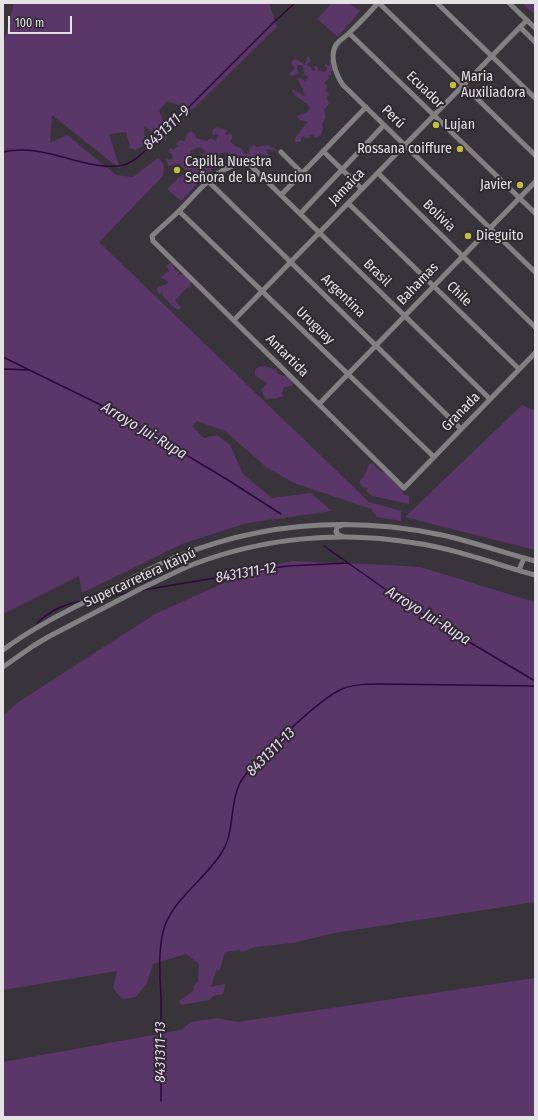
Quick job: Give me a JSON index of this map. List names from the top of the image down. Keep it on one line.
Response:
{"streets":{"street":["Ecuador","Perú","Jamaica","Bolivia","Brasil","Bahamas","Chile","Argentina","Uruguay","Antartida","Granada","Supercarretera Itaipú"]},"crossings":[["Ecuador","Perú"],["Ecuador","Jamaica"],["Ecuador","Bahamas"],["Perú","Jamaica"],["Perú","Bahamas"],["Jamaica","Bolivia"],["Jamaica","Brasil"],["Jamaica","Chile"],["Jamaica","Argentina"],["Jamaica","Uruguay"],["Jamaica","Antartida"],["Bolivia","Bahamas"],["Brasil","Bahamas"],["Brasil","Argentina"],["Brasil","Granada"],["Bahamas","Chile"],["Bahamas","Argentina"],["Bahamas","Uruguay"],["Bahamas","Antartida"],["Chile","Granada"],["Argentina","Granada"],["Uruguay","Antartida"],["Uruguay","Granada"],["Antartida","Granada"]],"water":["8431311-9","Arroyo Jui-Rupa","8431311-12","8431311-13"],"places":["Maria Auxiliadora","Lujan","Rossana coiffure","Capilla Nuestra Señora de la Asuncion","Javier","Dieguito"],"scale_bar":"100 m"}
